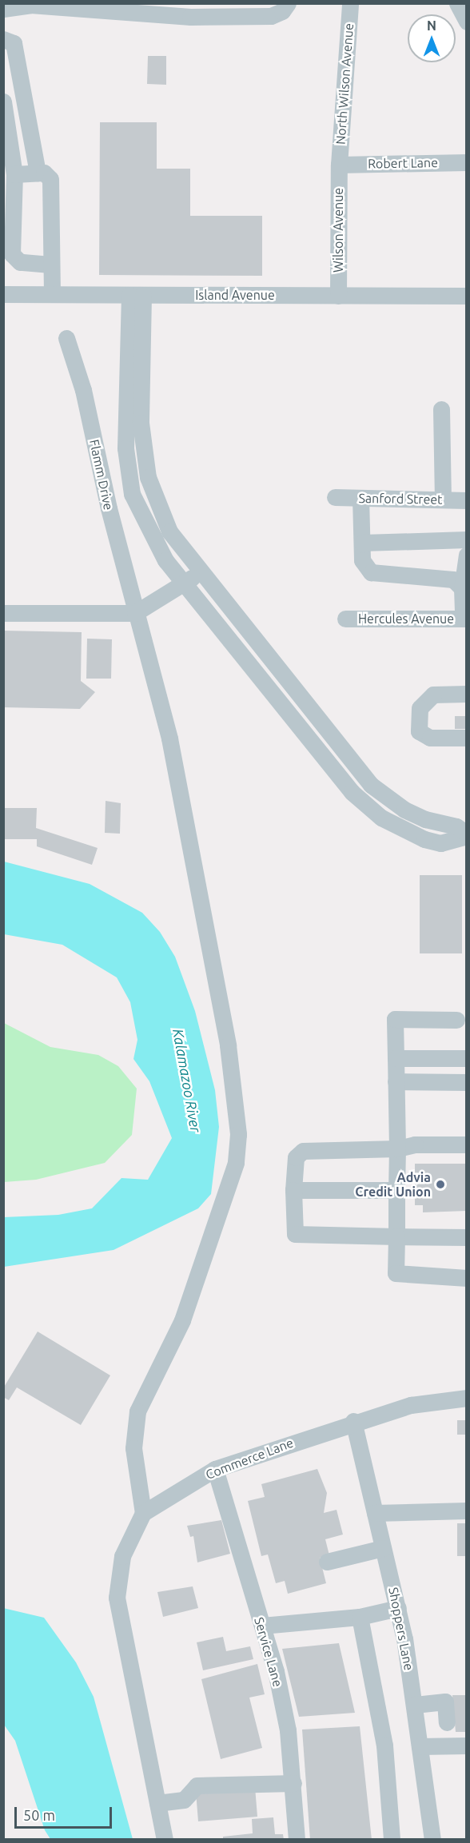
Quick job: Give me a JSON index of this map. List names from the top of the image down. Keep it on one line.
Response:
{"streets":{"street":["North Wilson Avenue","Robert Lane","Wilson Avenue","Island Avenue","Flamm Drive","Sanford Street","Hercules Avenue","Commerce Lane","Shoppers Lane","Service Lane"]},"crossings":[["North Wilson Avenue","Robert Lane"],["North Wilson Avenue","Wilson Avenue"],["Robert Lane","Wilson Avenue"],["Wilson Avenue","Island Avenue"],["Flamm Drive","Commerce Lane"],["Commerce Lane","Shoppers Lane"],["Commerce Lane","Service Lane"]],"water":["Kalamazoo River"],"places":["Advia Credit Union"],"scale_bar":"50 m","north":"top"}
